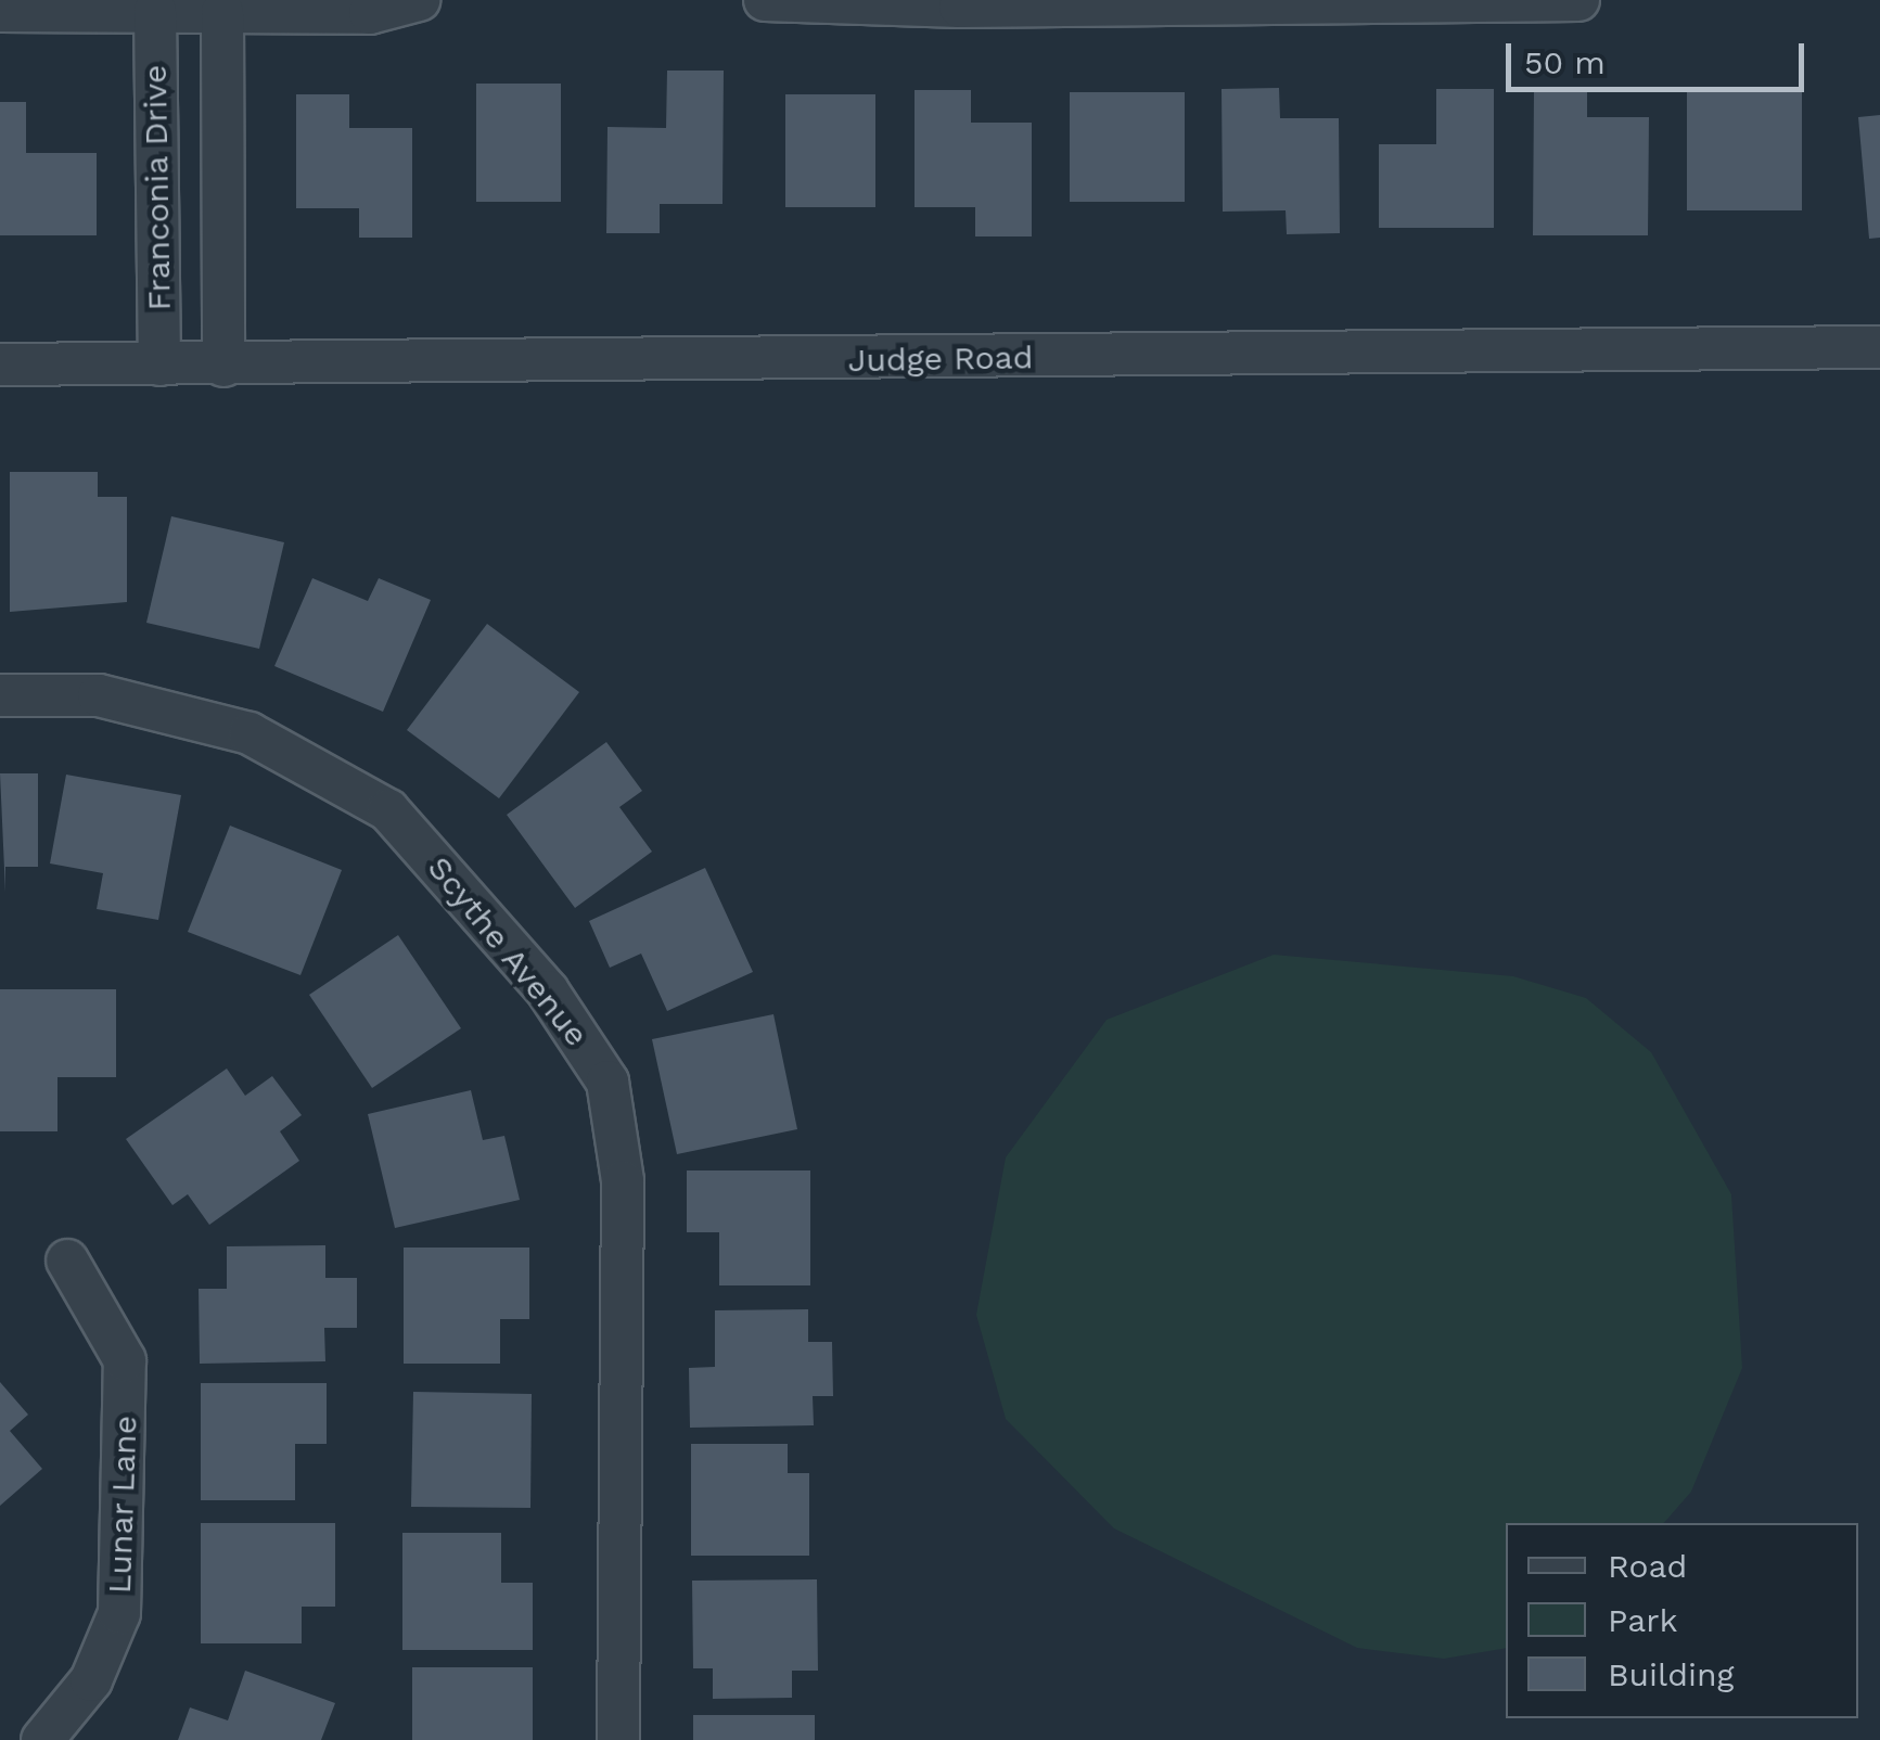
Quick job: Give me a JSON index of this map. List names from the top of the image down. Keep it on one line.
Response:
{"streets":{"street":["Franconia Drive","Judge Road","Scythe Avenue","Lunar Lane"]},"crossings":[["Franconia Drive","Judge Road"]],"legend":["Road","Park","Building"],"scale_bar":"50 m"}
